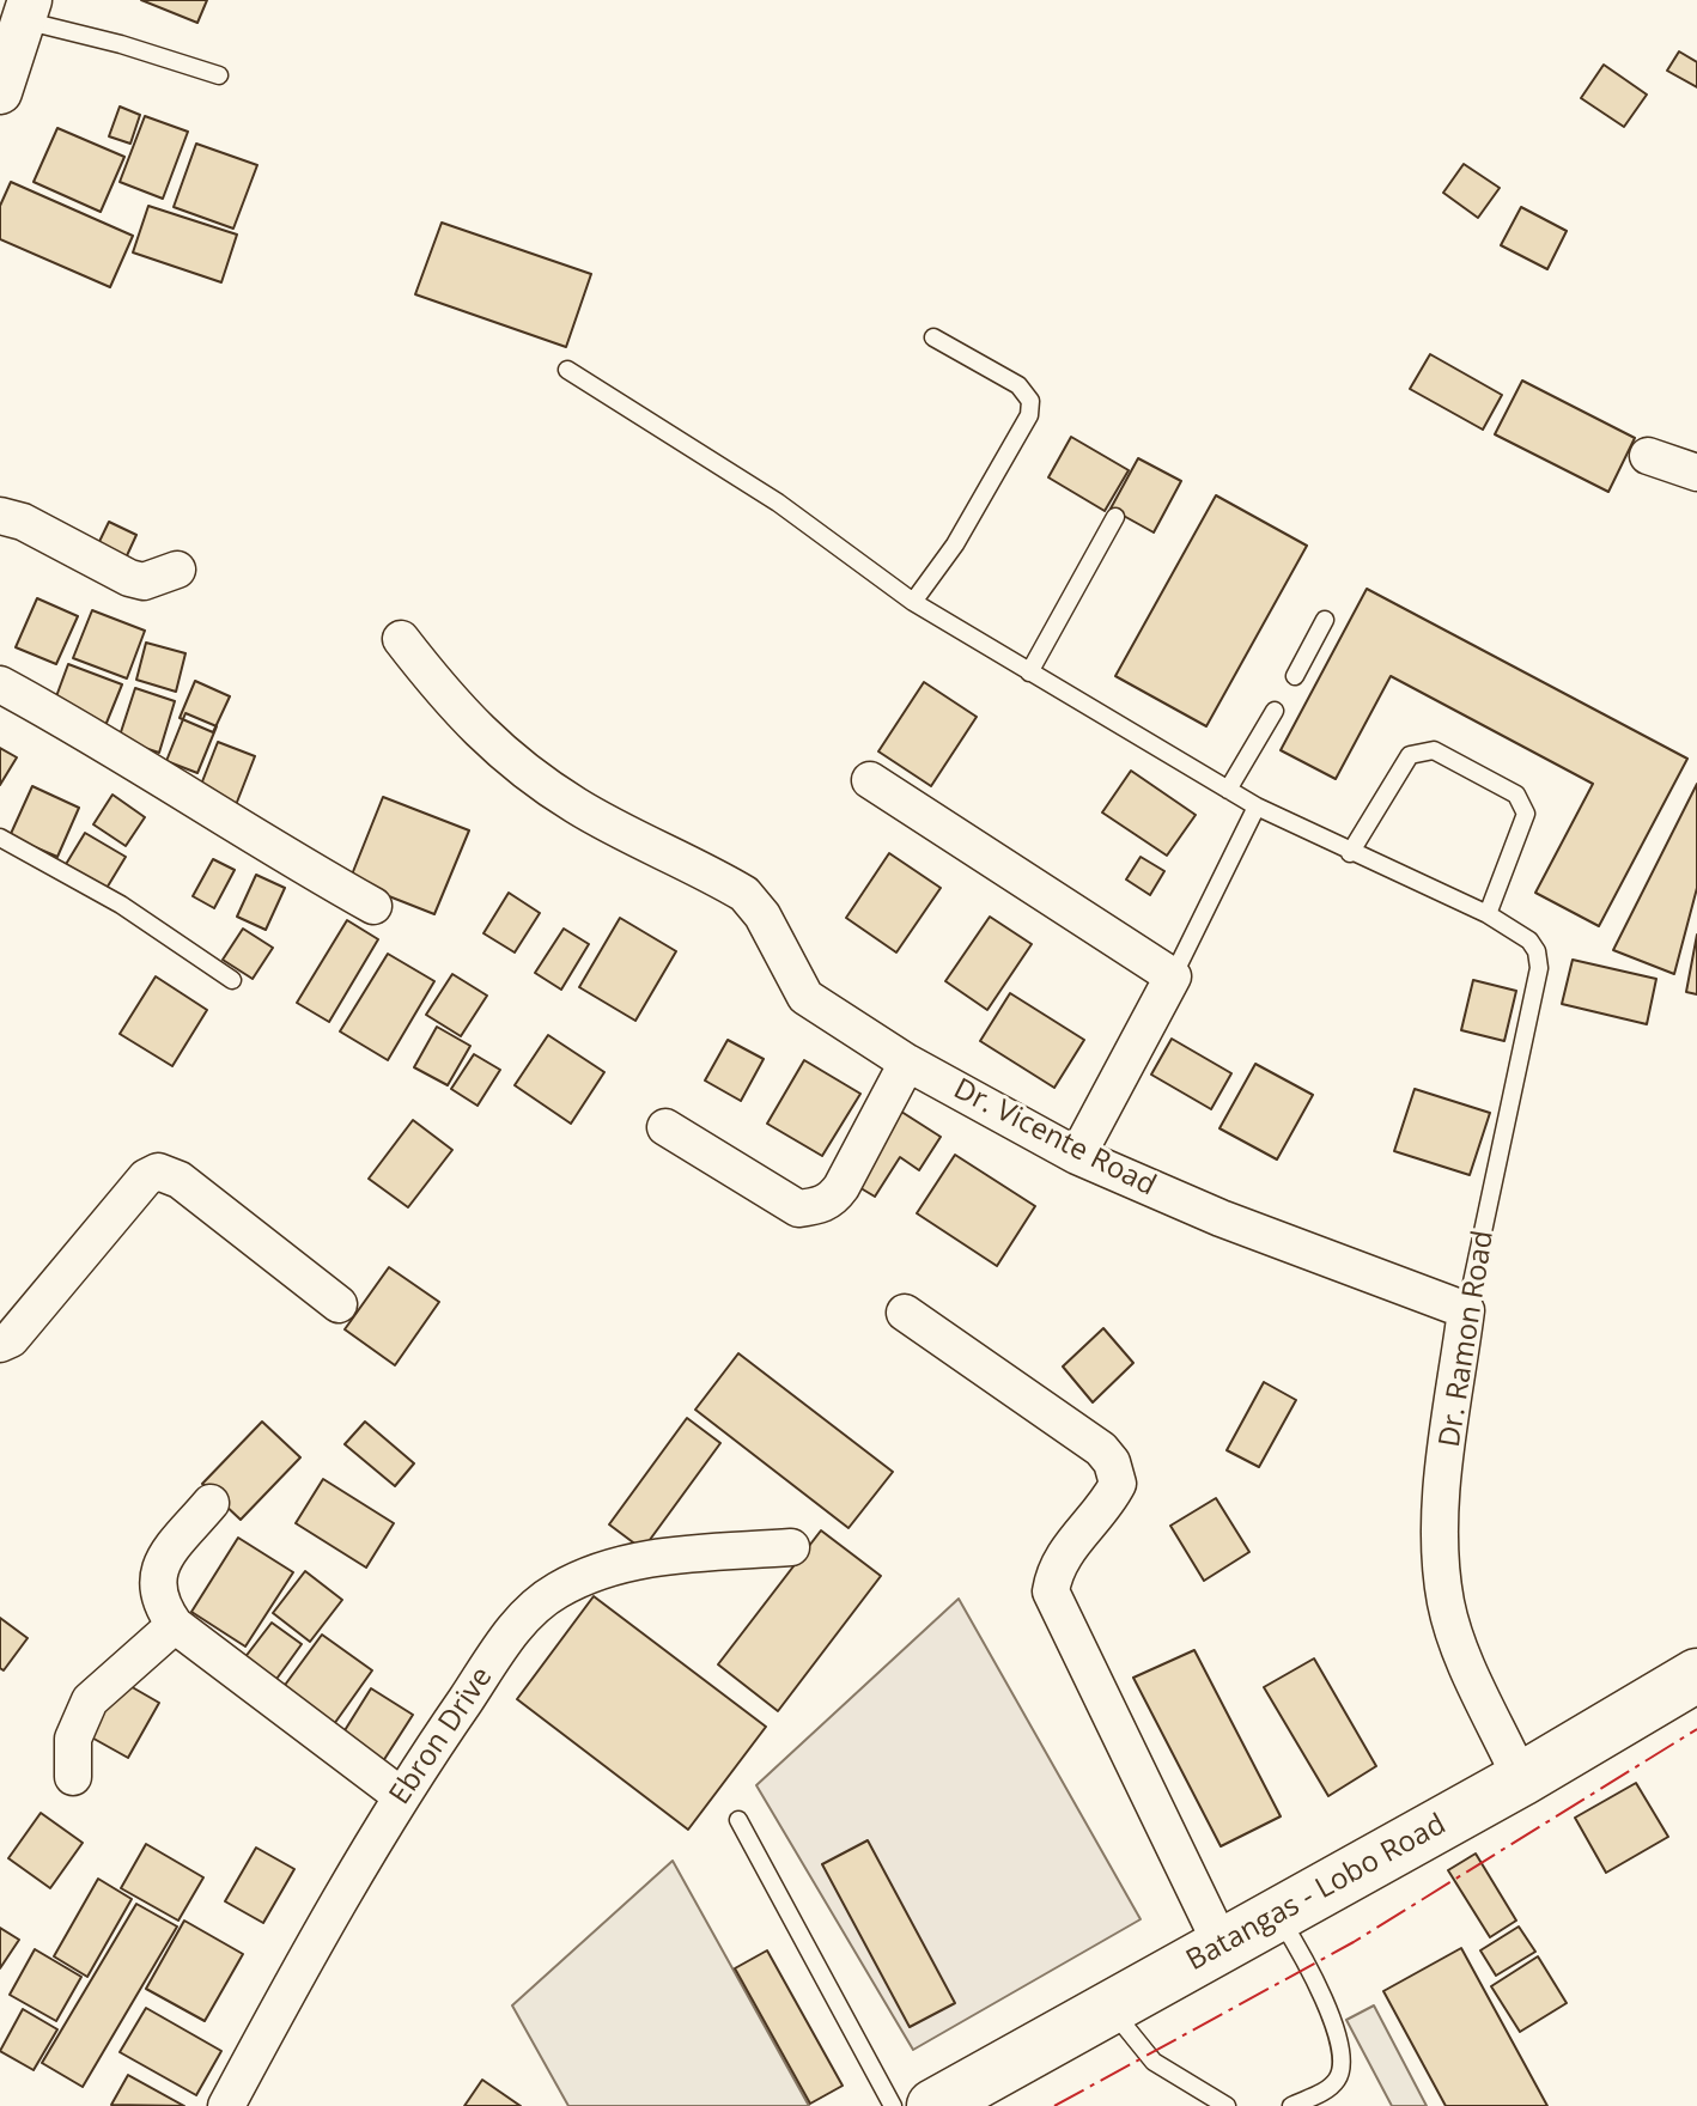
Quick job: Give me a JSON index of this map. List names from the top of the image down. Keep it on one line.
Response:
{"streets":{"main road":["Batangas - Lobo Road"],"street":["Dr. Vicente Road","Dr. Ramon Road","Ebron Drive"]},"crossings":[["Dr. Vicente Road","Dr. Ramon Road"],["Dr. Ramon Road","Batangas - Lobo Road"]]}
